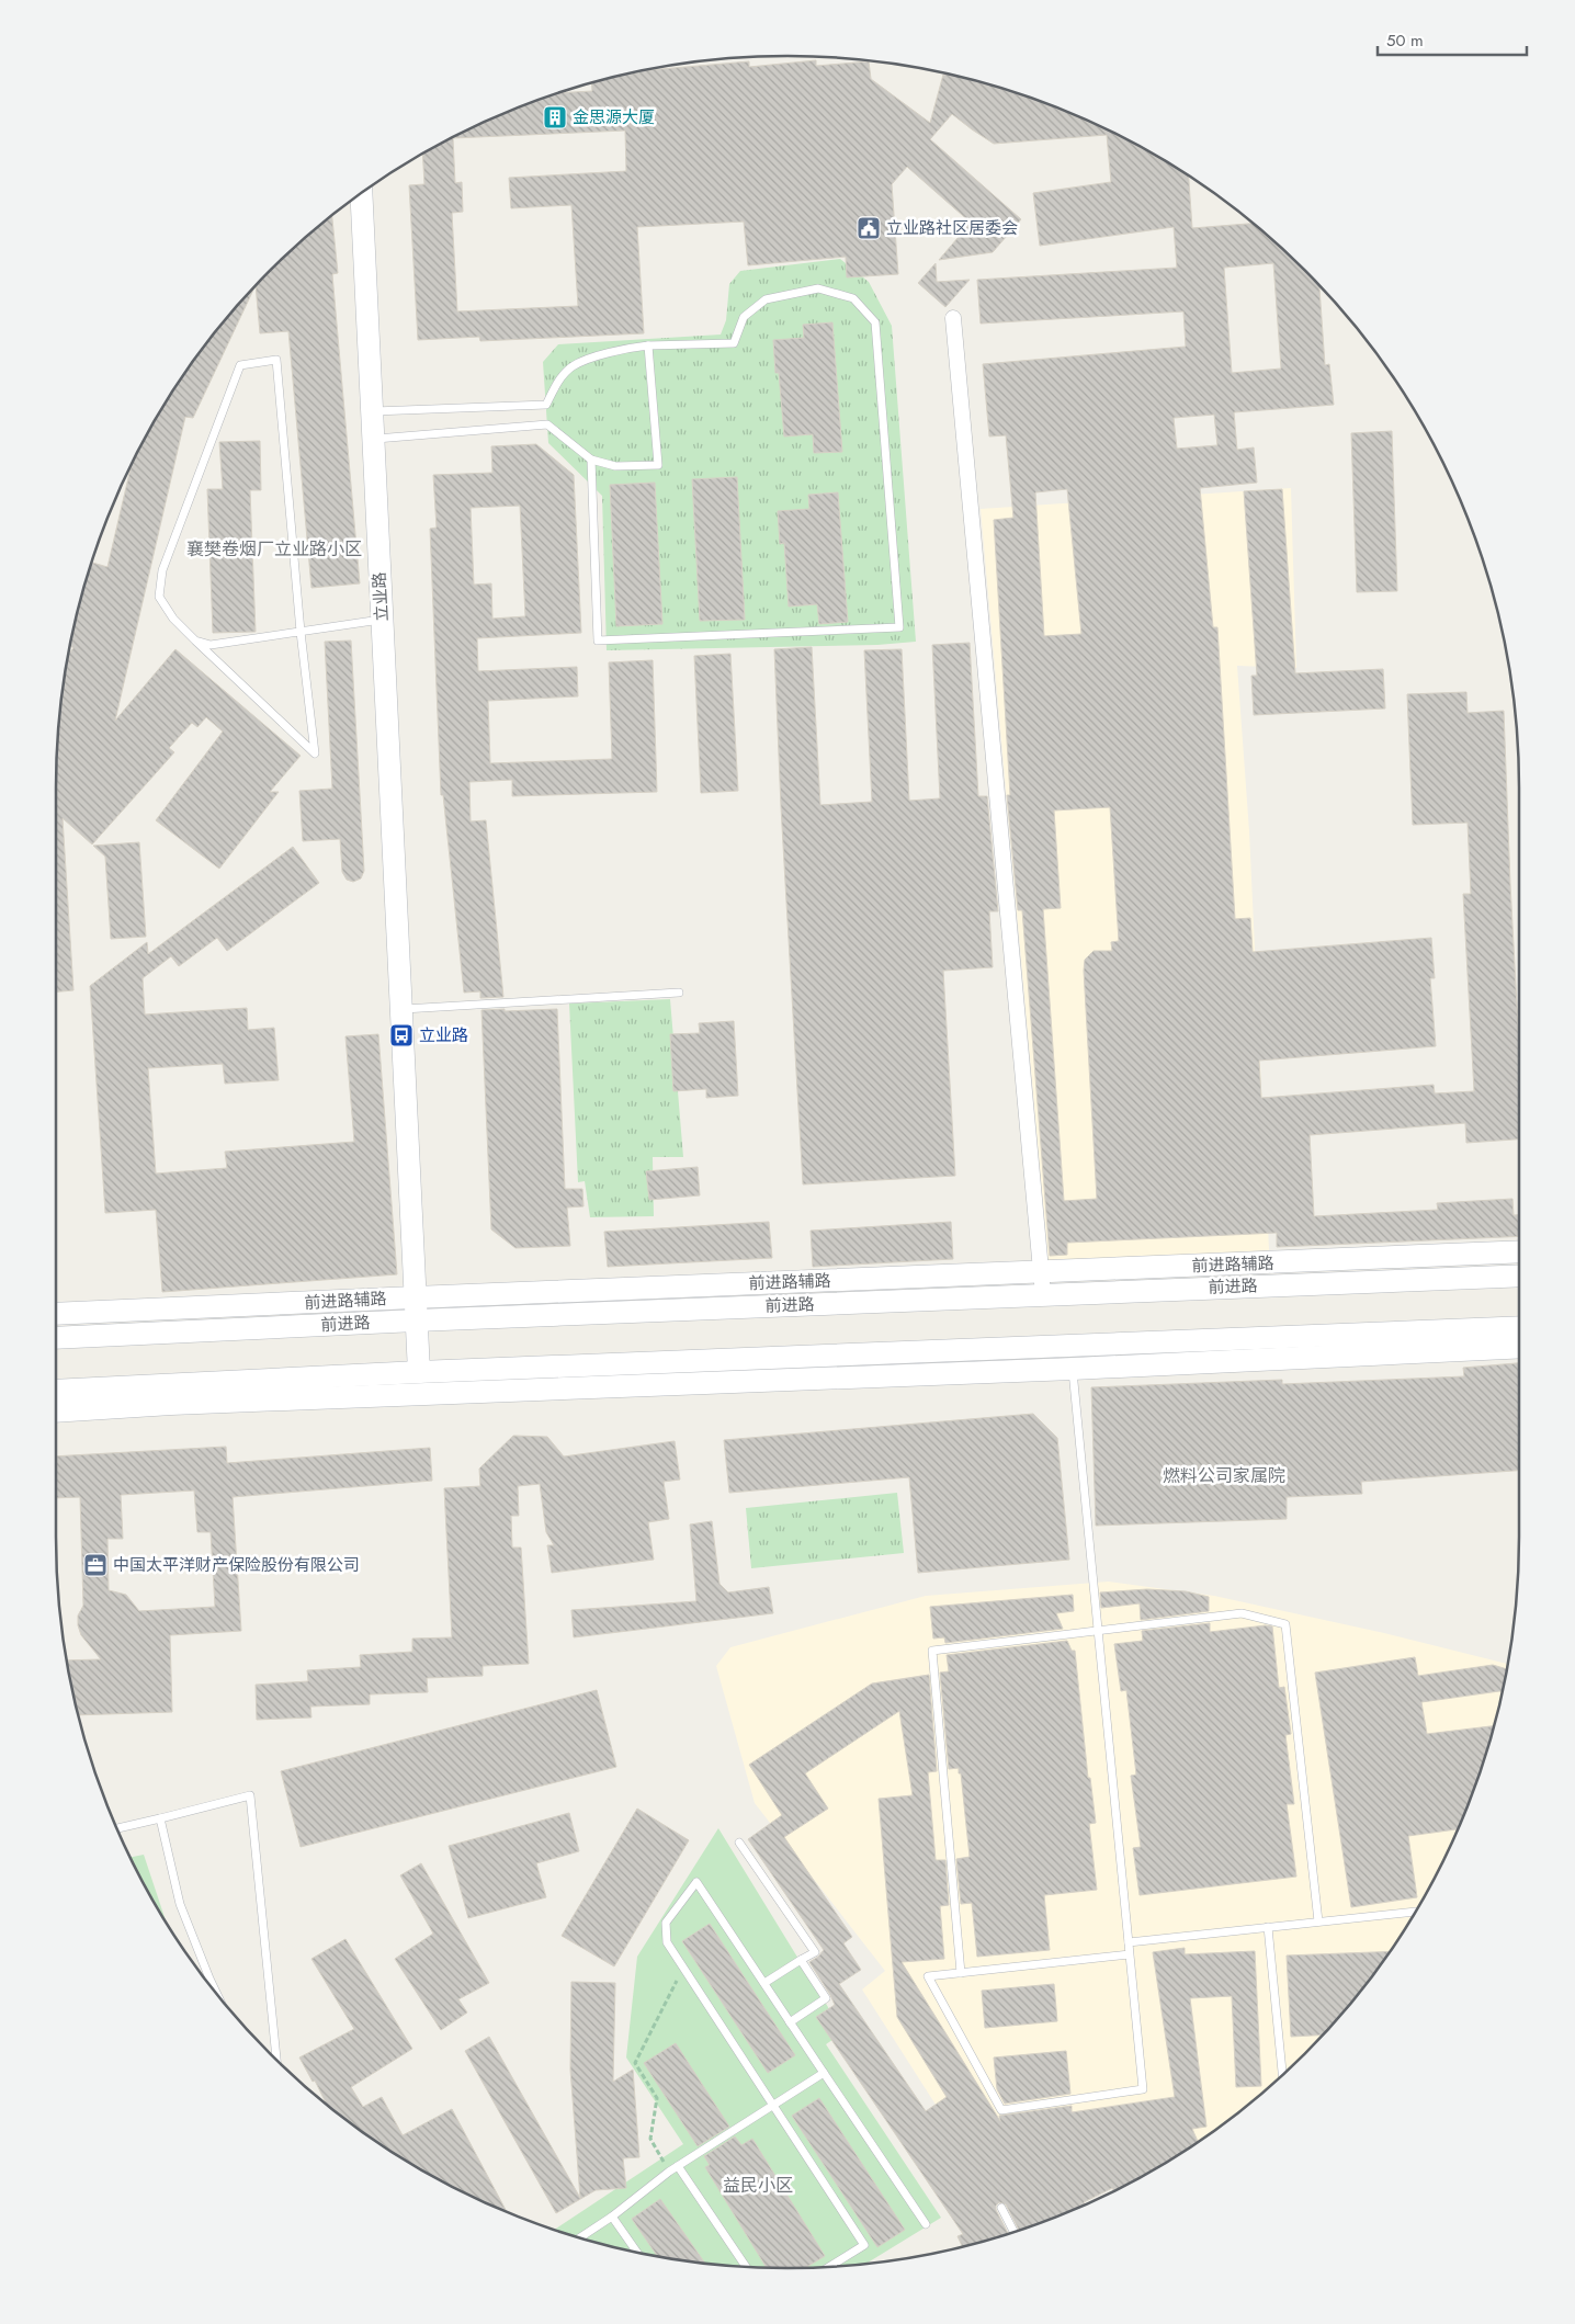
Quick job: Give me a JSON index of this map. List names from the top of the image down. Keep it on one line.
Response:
{"streets":{"street":["立业路","前进路辅路","前进路"]},"crossings":[["立业路","前进路辅路"],["立业路","前进路"]],"districts":["襄樊卷烟厂立业路小区","燃料公司家属院","益民小区"],"places":{"building":["金思源大厦"],"public building":["立业路社区居委会"],"bus stop":["立业路"],"office":["中国太平洋财产保险股份有限公司"]},"scale_bar":"50 m"}
